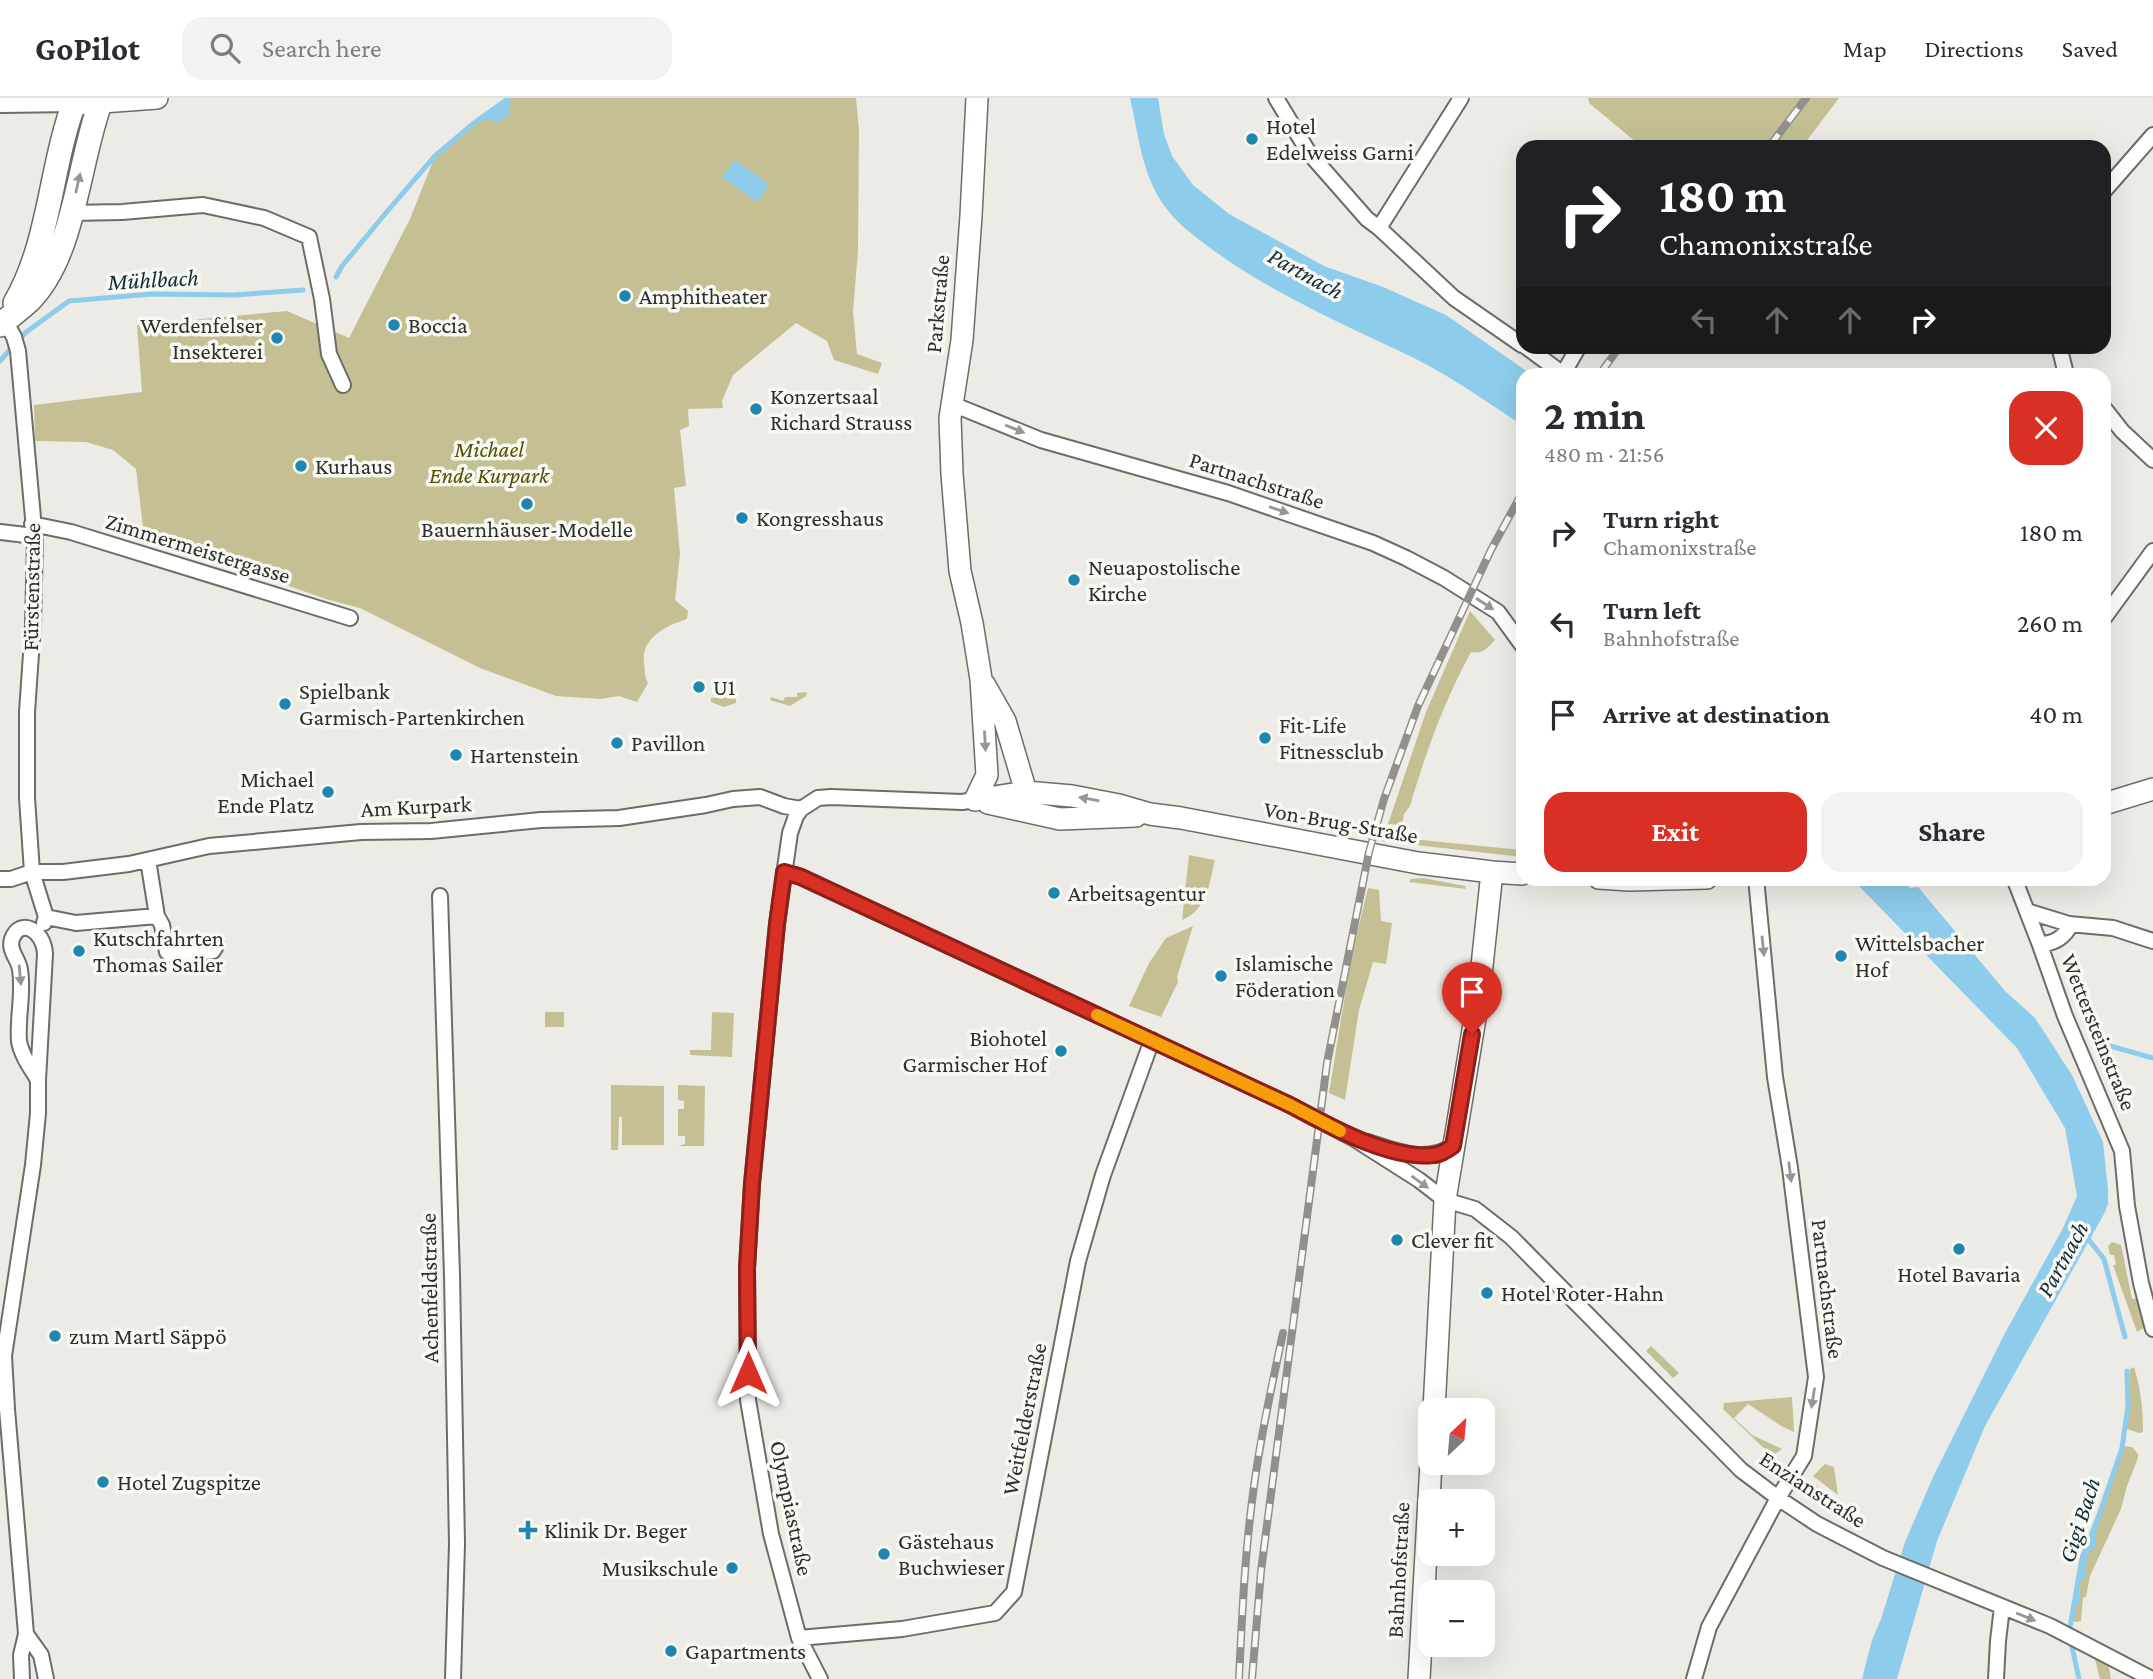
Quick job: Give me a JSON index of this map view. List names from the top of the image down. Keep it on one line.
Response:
{"streets":{"street":["Parkstraße","Partnachstraße","Zimmermeistergasse","Fürstenstraße","Am Kurpark","Von-Brug-Straße","Wettersteinstraße","Achenfeldstraße","Weitfelderstraße","Enzianstraße","Olympiastraße","Bahnhofstraße"]},"crossings":[["Parkstraße","Partnachstraße"],["Parkstraße","Von-Brug-Straße"],["Partnachstraße","Enzianstraße"],["Zimmermeistergasse","Fürstenstraße"],["Fürstenstraße","Am Kurpark"],["Am Kurpark","Olympiastraße"],["Weitfelderstraße","Olympiastraße"]],"one_way":["Partnachstraße"],"water":["Partnach","Mühlbach","Gigi Bach"],"parks":["Michael Ende Kurpark"],"places":{"other":["Hotel Edelweiss Garni","Amphitheater","Boccia","Werdenfelser Insekterei","Konzertsaal Richard Strauss","Kurhaus","Bauernhäuser-Modelle","Kongresshaus","Neuapostolische Kirche","U1","Spielbank Garmisch-Partenkirchen","Fit-Life Fitnessclub","Pavillon","Hartenstein","Michael Ende Platz","Arbeitsagentur","Kutschfahrten Thomas Sailer","Wittelsbacher Hof","Islamische Föderation","Biohotel Garmischer Hof","Clever fit","Hotel Bavaria","Hotel Roter-Hahn","zum Martl Säppö","Hotel Zugspitze","Gästehaus Buchwieser","Musikschule","Gapartments"],"health":["Klinik Dr. Beger"]},"north":"top right","page":{"header":"GoPilot","search":"Search here","nav":["Map","Directions","Saved"],"turn":["180 m","Chamonixstraße"],"heading":["2 min","480 m · 21:56"],"list":[{"name":"Turn right","note":"Chamonixstraße","value":"180 m"},{"name":"Turn left","note":"Bahnhofstraße","value":"260 m"},{"name":"Arrive at destination","value":"40 m"}],"buttons":["Exit","Share"],"map_buttons":["+","−"]}}
